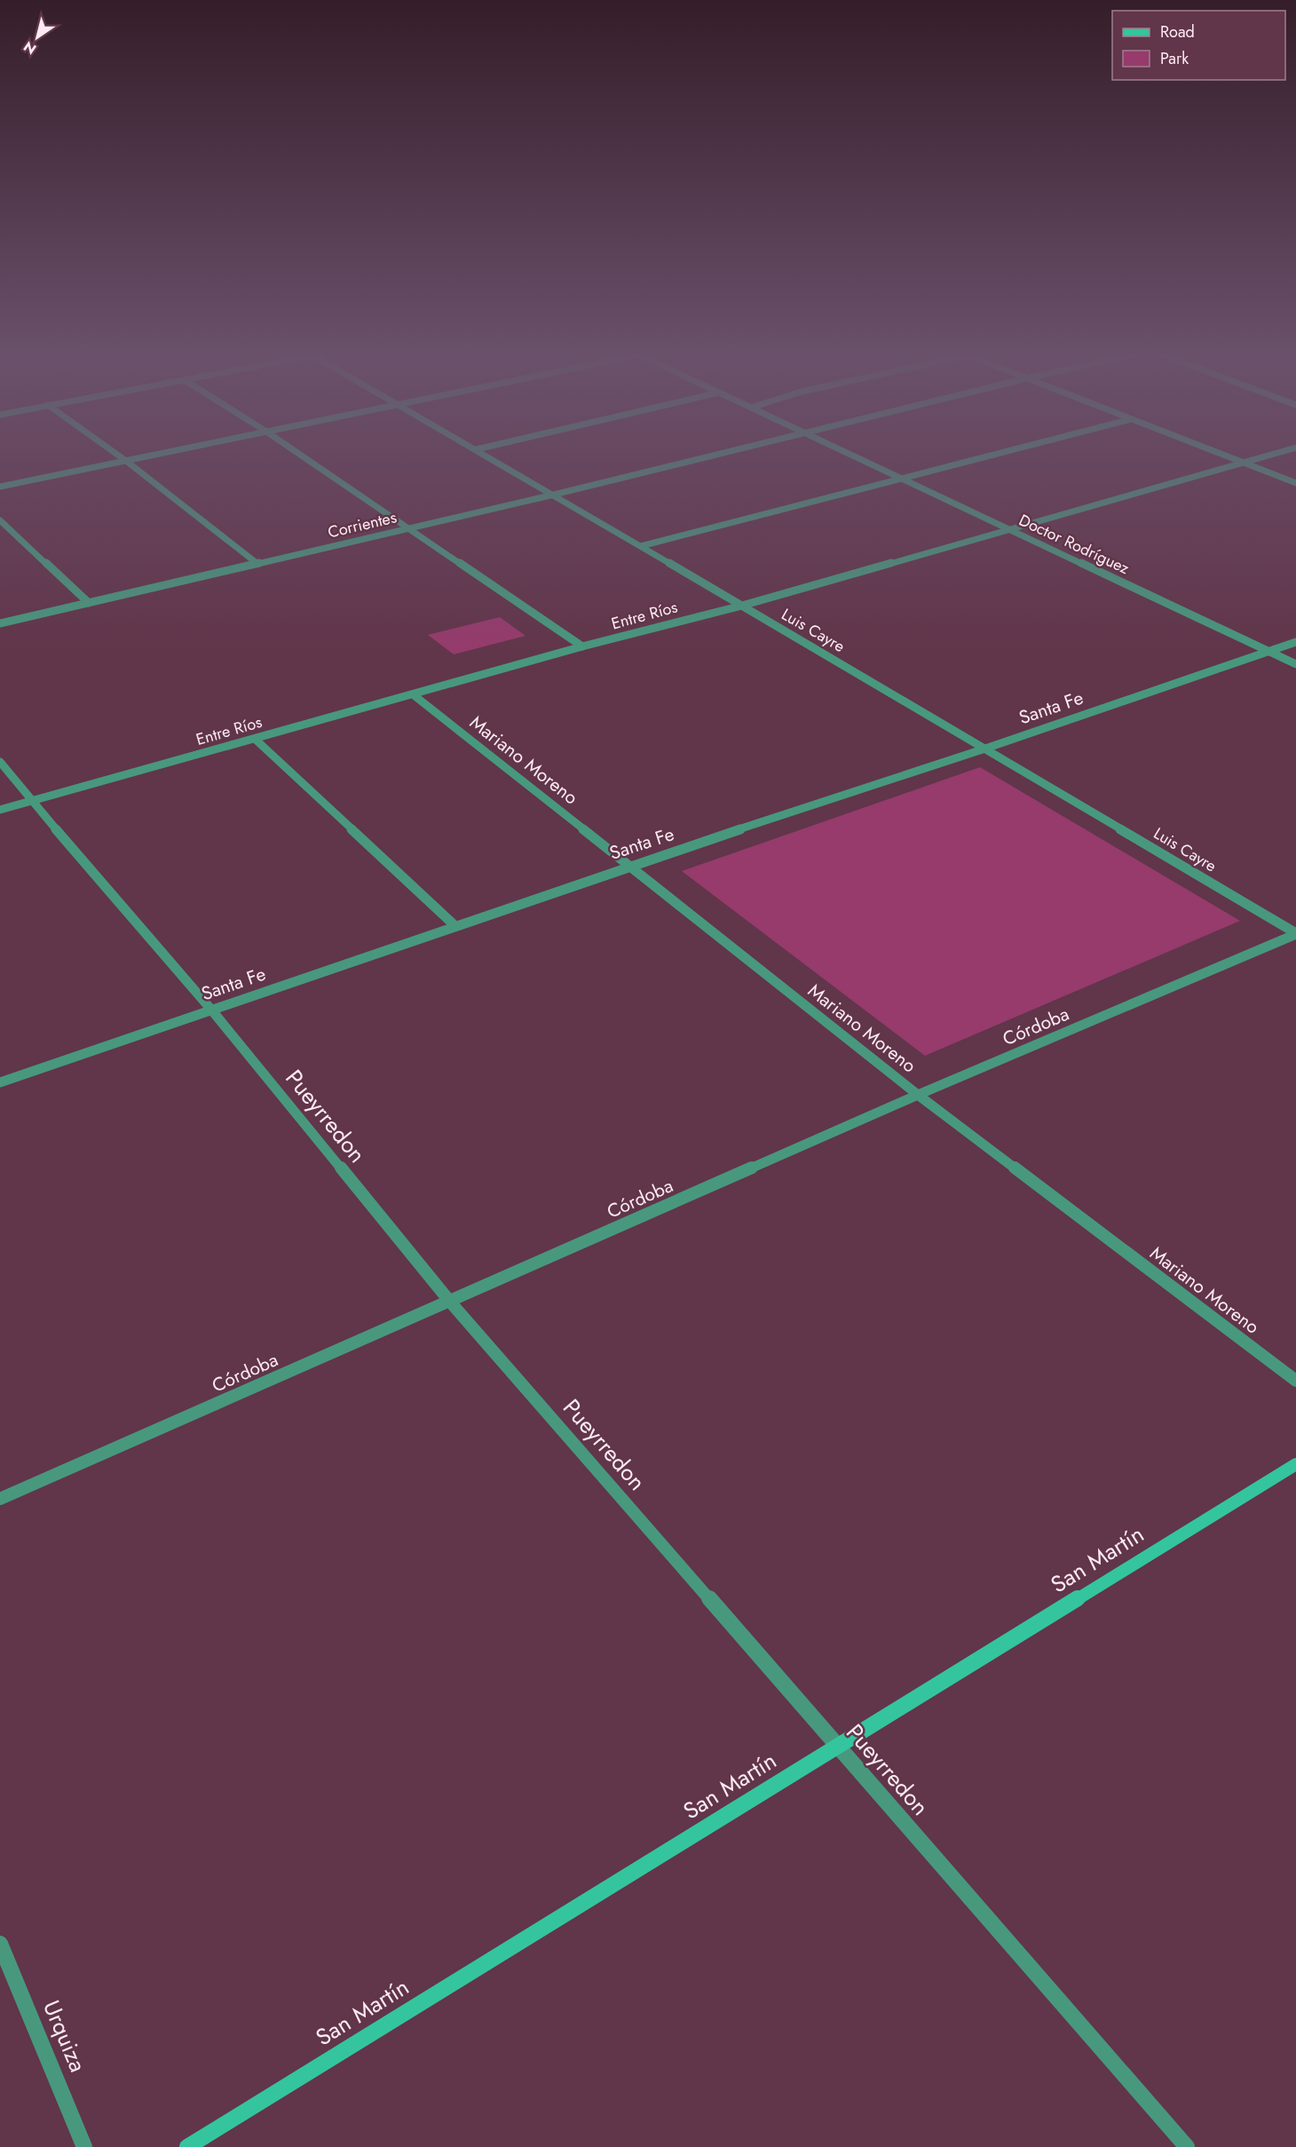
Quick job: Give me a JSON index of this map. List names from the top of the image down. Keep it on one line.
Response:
{"streets":{"street":["Corrientes","Doctor Rodríguez","Entre Ríos","Luis Cayre","Santa Fe","Mariano Moreno","Córdoba","Pueyrredon","San Martín","Urquiza"]},"crossings":[["Corrientes","Luis Cayre"],["Doctor Rodríguez","Entre Ríos"],["Doctor Rodríguez","Santa Fe"],["Entre Ríos","Luis Cayre"],["Entre Ríos","Mariano Moreno"],["Entre Ríos","Pueyrredon"],["Luis Cayre","Santa Fe"],["Luis Cayre","Córdoba"],["Santa Fe","Mariano Moreno"],["Santa Fe","Pueyrredon"],["Mariano Moreno","Córdoba"],["Córdoba","Pueyrredon"],["Pueyrredon","San Martín"]],"legend":["Road","Park"],"north":"bottom left"}
